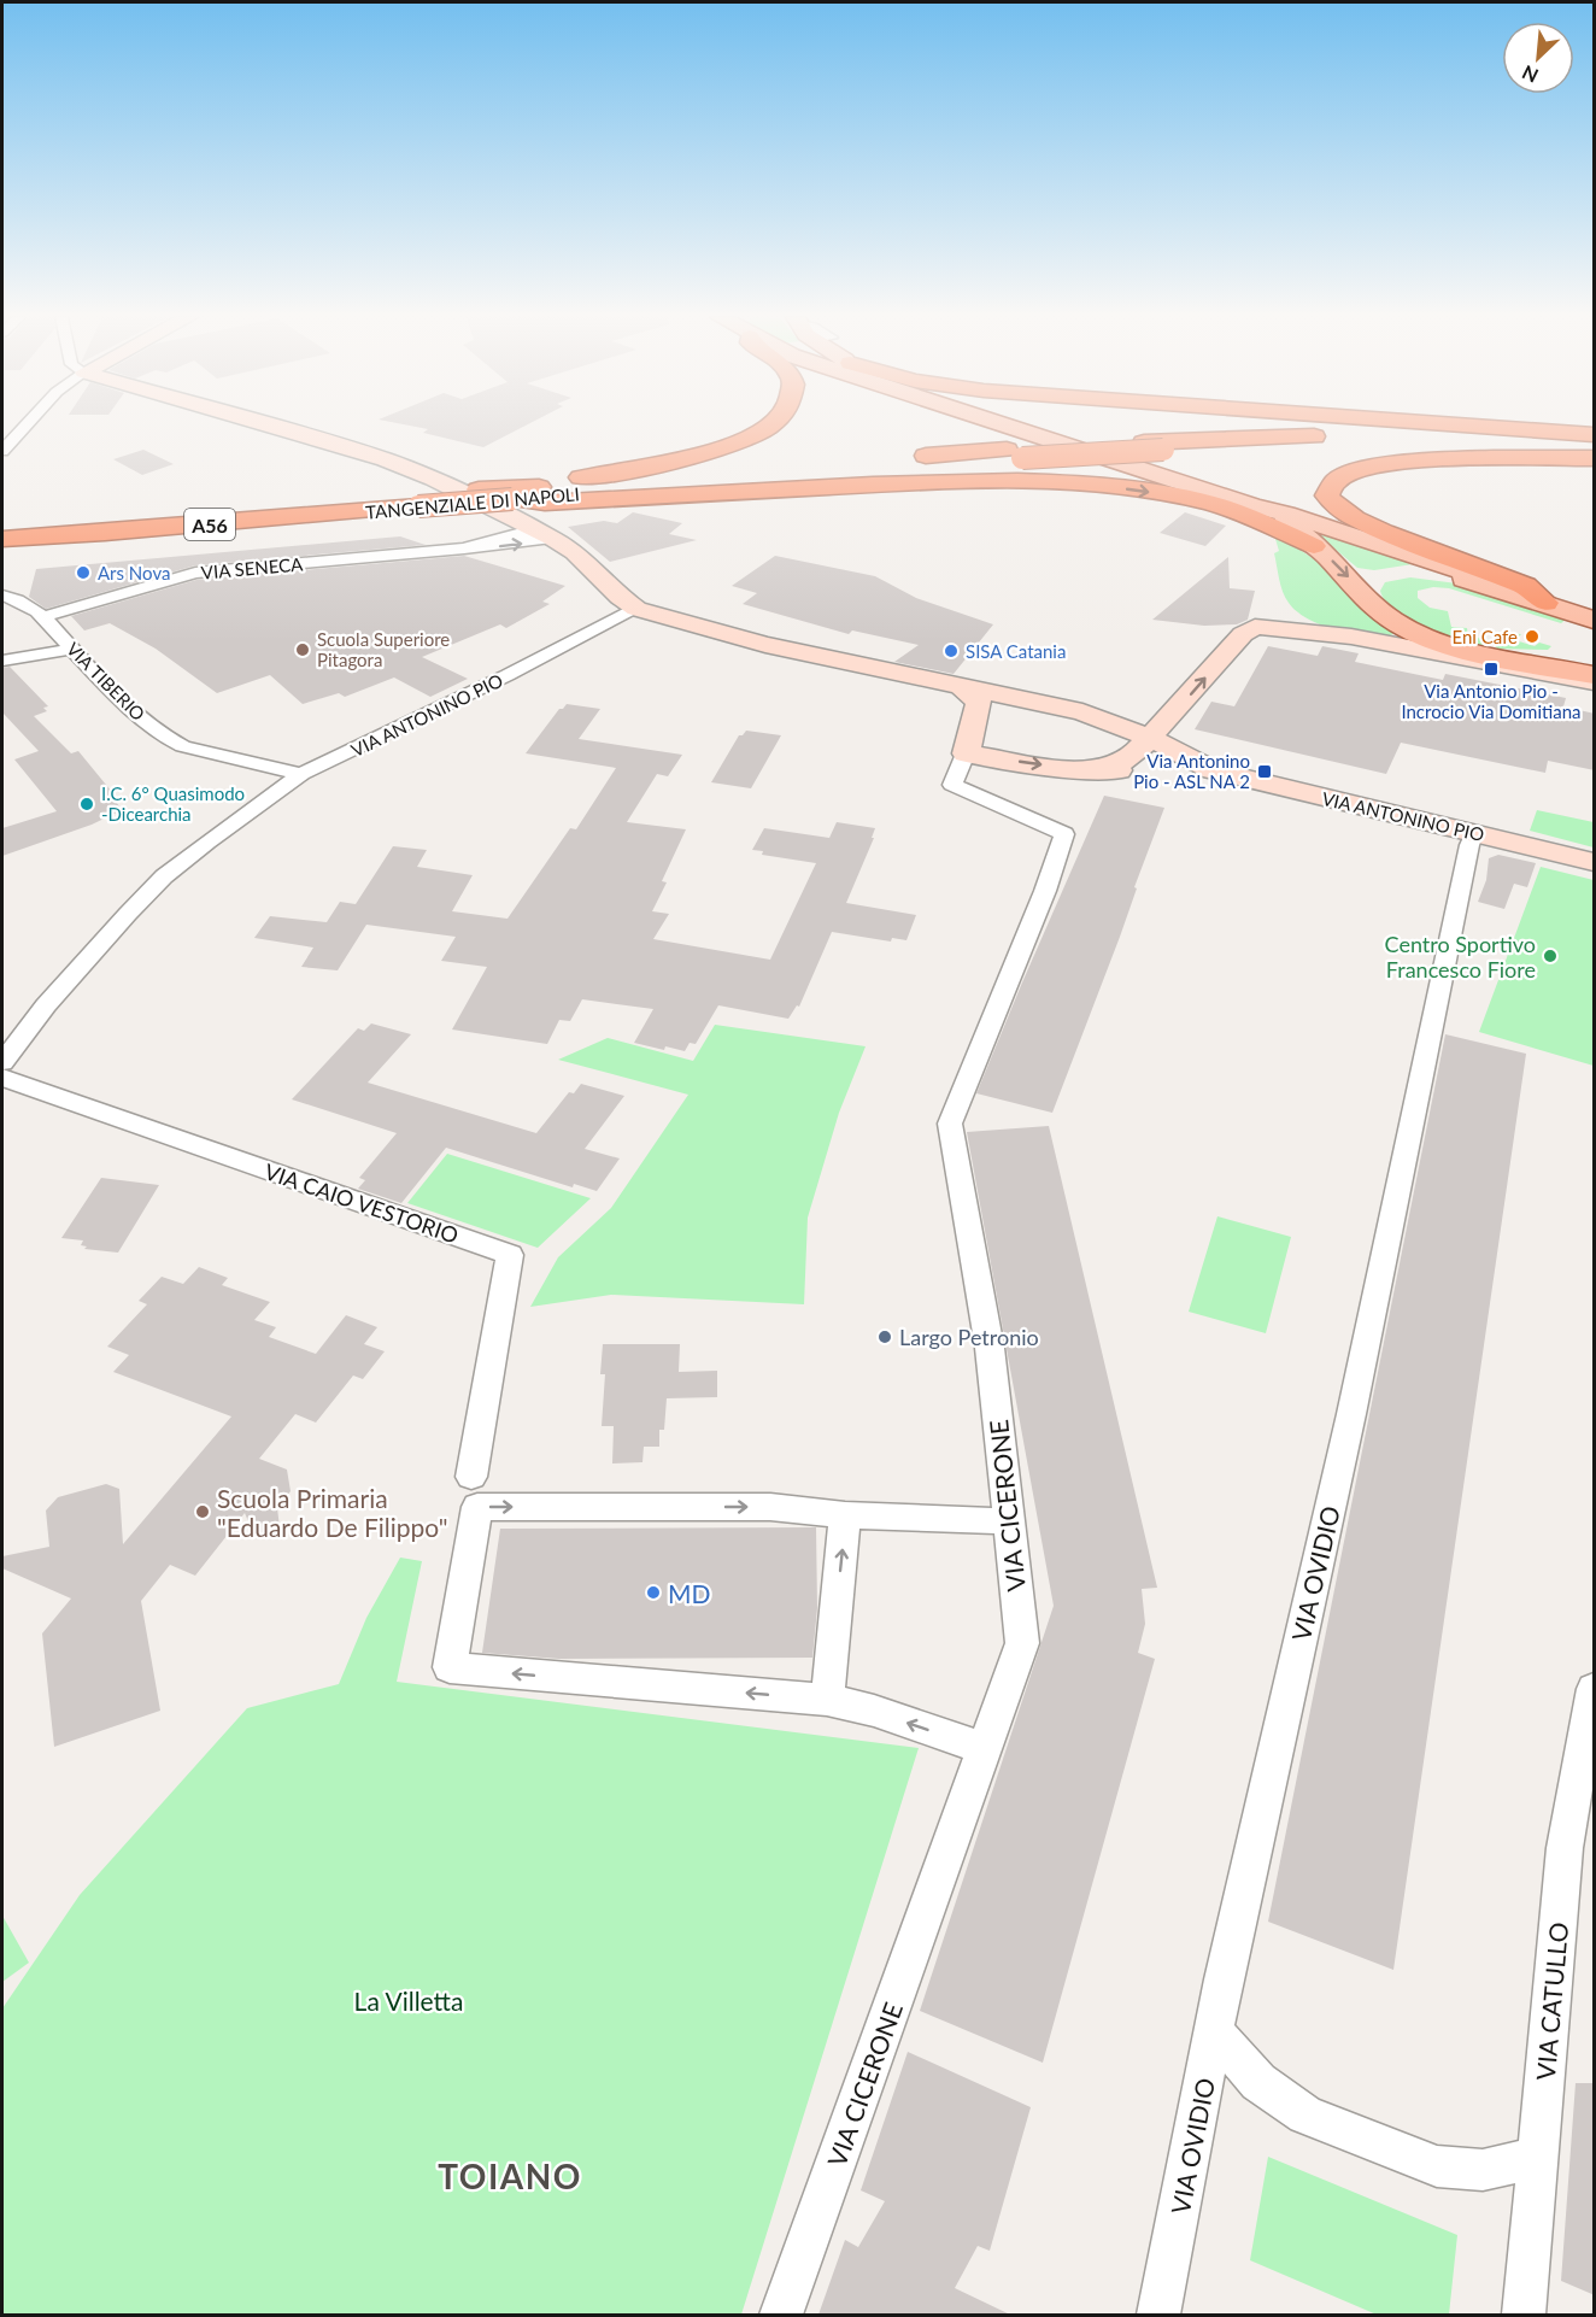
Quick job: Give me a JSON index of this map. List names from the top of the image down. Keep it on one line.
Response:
{"streets":{"highway":["TANGENZIALE DI NAPOLI","A56"],"street":["VIA SENECA","VIA TIBERIO","VIA ANTONINO PIO","VIA CAIO VESTORIO","VIA CICERONE","VIA OVIDIO","VIA CATULLO"]},"crossings":[["VIA SENECA","VIA TIBERIO"],["VIA TIBERIO","VIA ANTONINO PIO"],["VIA ANTONINO PIO","VIA CICERONE"],["VIA ANTONINO PIO","VIA OVIDIO"]],"districts":["TOIANO"],"parks":["La Villetta"],"places":{"other":["Ars Nova","Eni Cafe","Scuola Superiore Pitagora","SISA Catania","I.C. 6° Quasimodo -Dicearchia","Centro Sportivo Francesco Fiore","Largo Petronio","Scuola Primaria \"Eduardo De Filippo\"","MD"],"transit":["Via Antonio Pio - Incrocio Via Domitiana","Via Antonino Pio - ASL NA 2"]},"north":"bottom left"}
